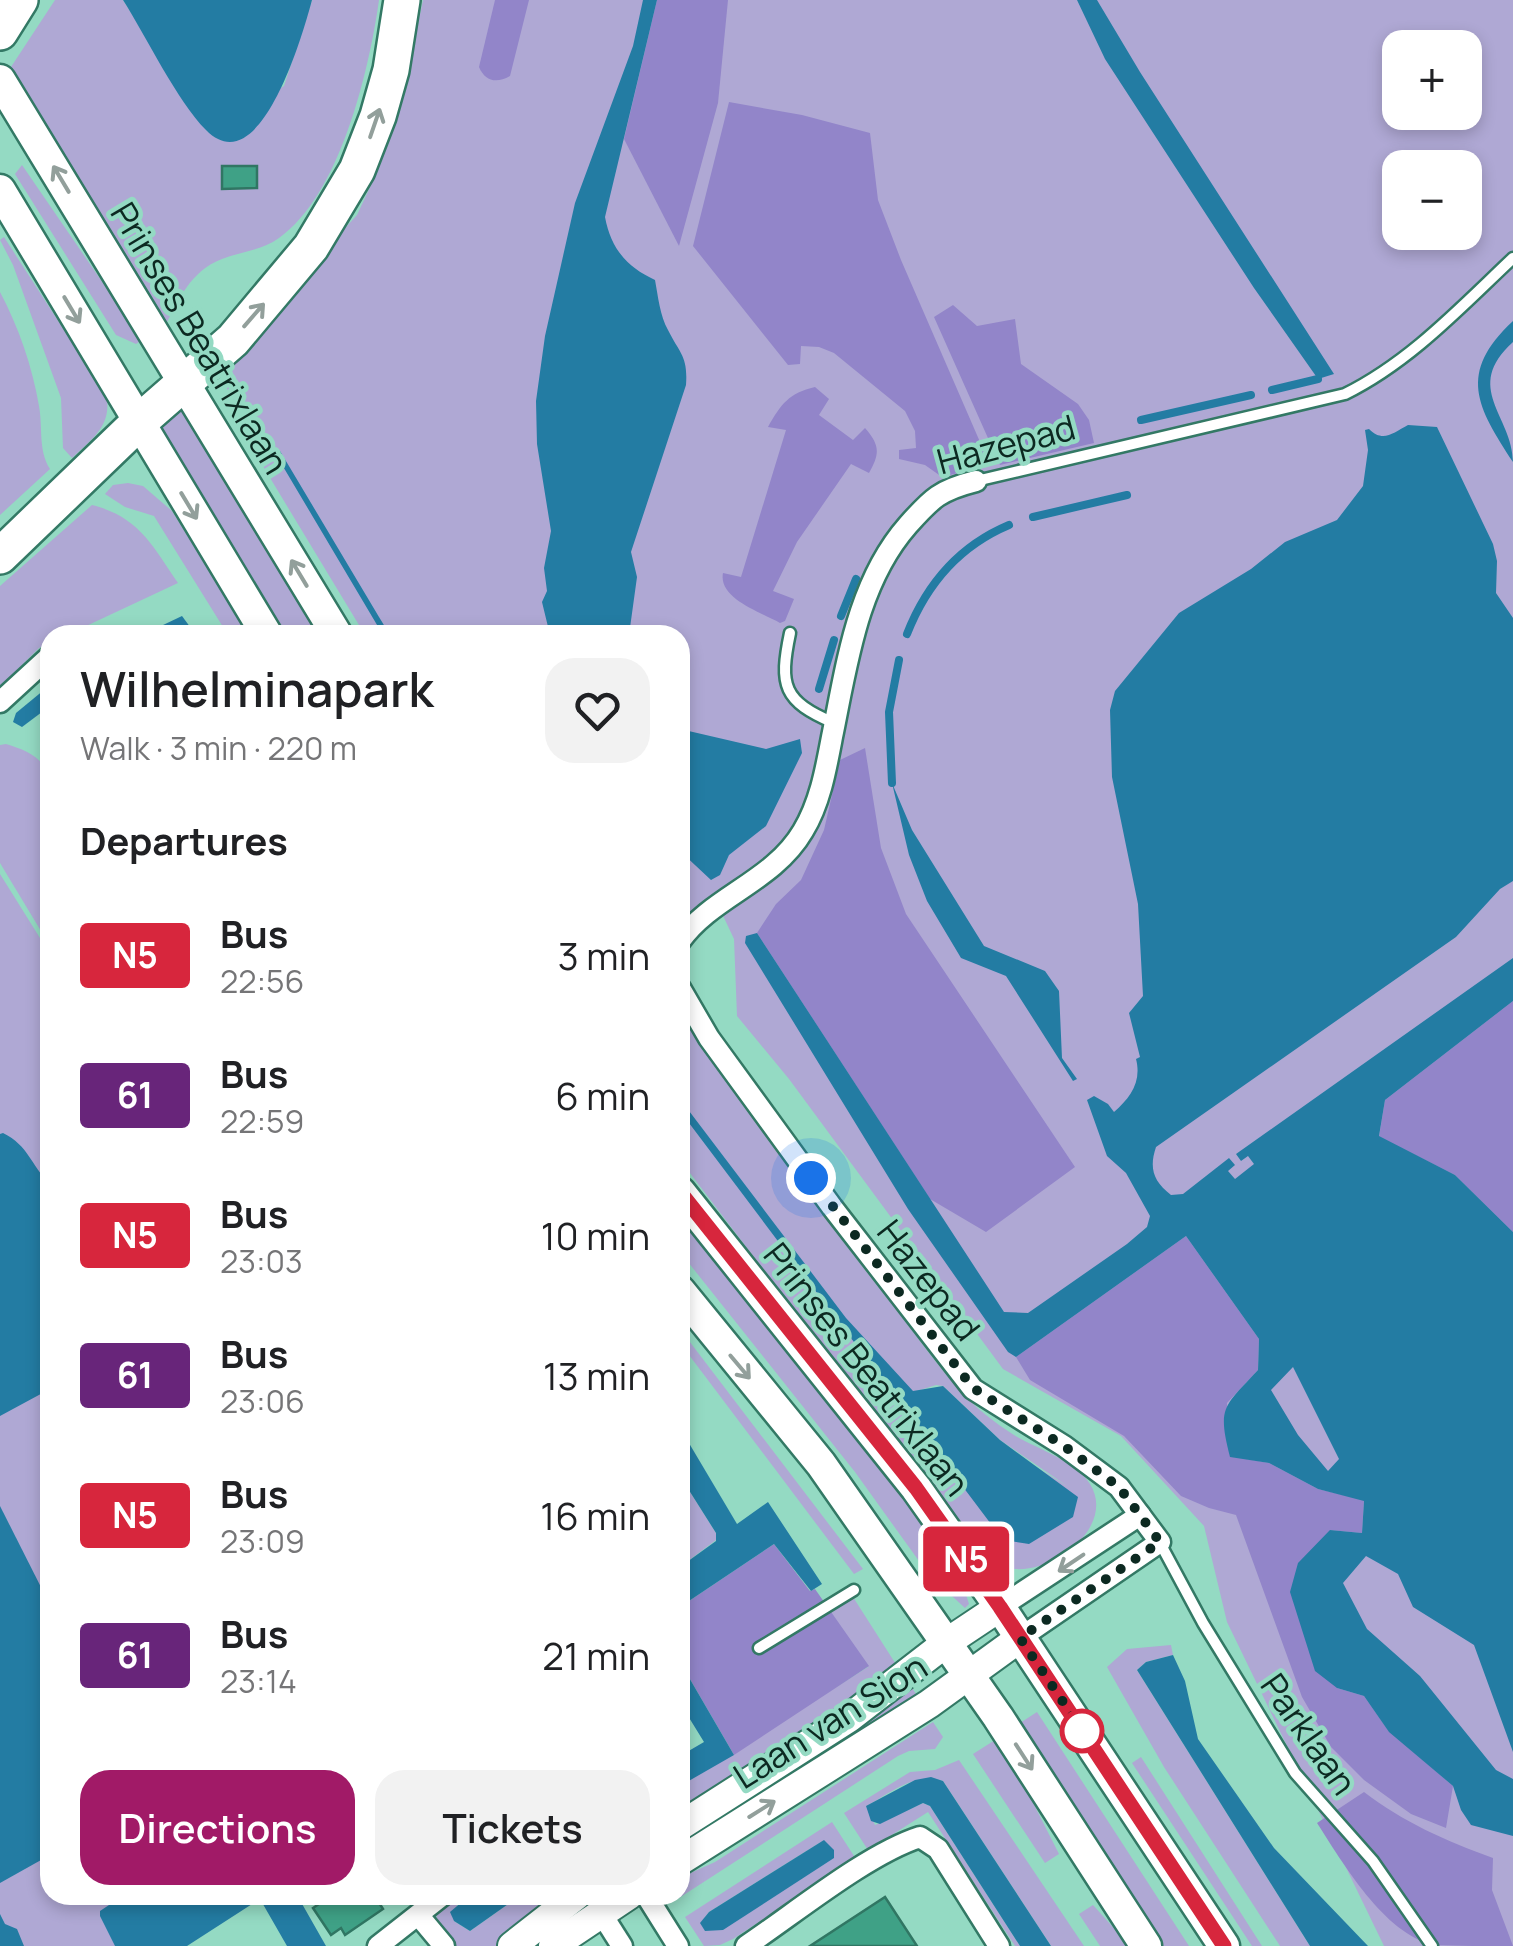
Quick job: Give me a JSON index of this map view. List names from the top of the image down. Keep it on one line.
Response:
{"streets":{"main road":["Prinses Beatrixlaan"],"street":["Hazepad","Laan van Sion"],"lane":["Parklaan"]},"crossings":[["Prinses Beatrixlaan","Laan van Sion"],["Hazepad","Parklaan"]],"lines":["bus line N5"],"page":{"on_map":"N5","map_buttons":["+","−"],"heading":[["Wilhelminapark","Walk · 3 min · 220 m"],"Departures"],"list":[{"mark":"N5","name":"Bus","note":"22:56","value":"3 min"},{"mark":"61","name":"Bus","note":"22:59","value":"6 min"},{"mark":"N5","name":"Bus","note":"23:03","value":"10 min"},{"mark":"61","name":"Bus","note":"23:06","value":"13 min"},{"mark":"N5","name":"Bus","note":"23:09","value":"16 min"},{"mark":"61","name":"Bus","note":"23:14","value":"21 min"}],"buttons":["Directions","Tickets"]}}
